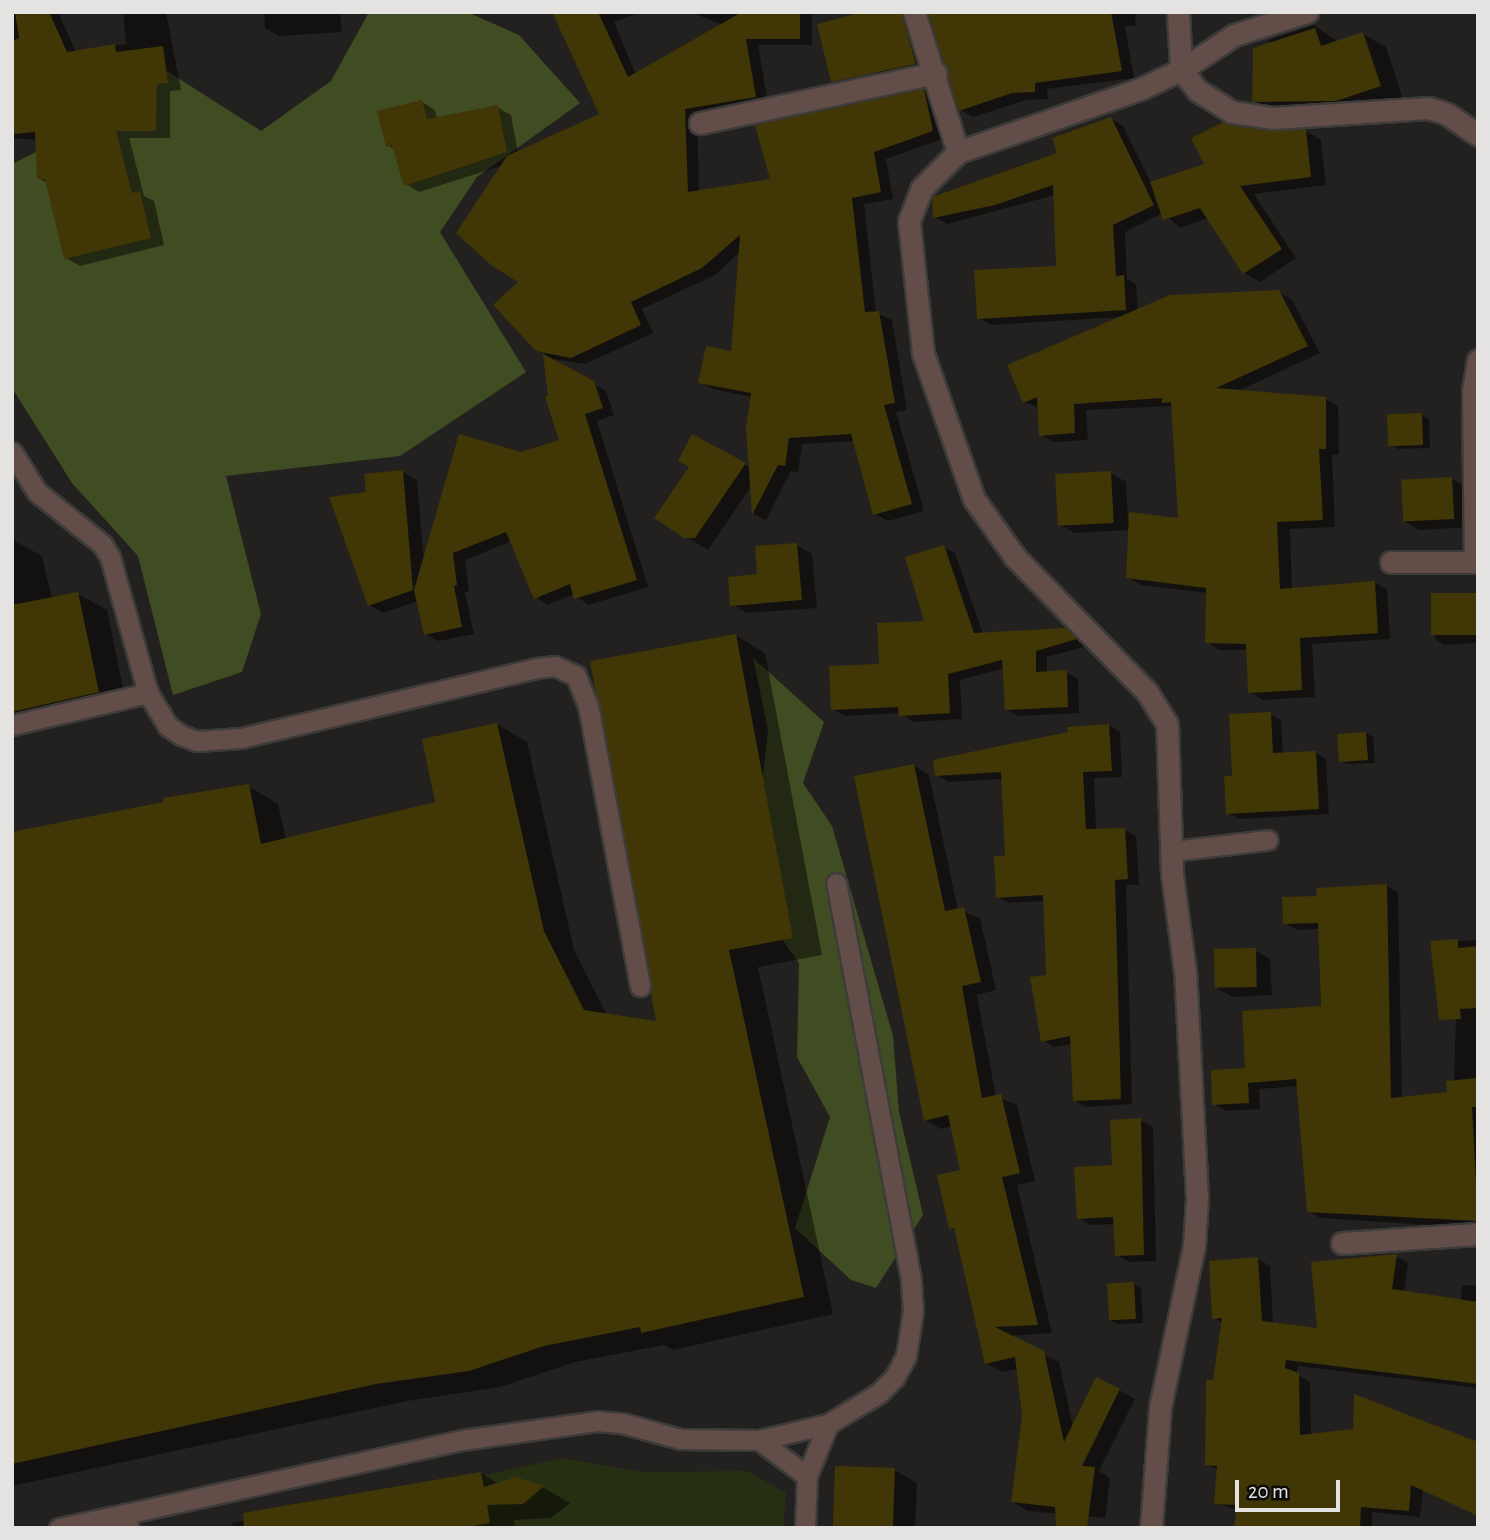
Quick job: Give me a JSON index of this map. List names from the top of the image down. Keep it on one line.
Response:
{"scale_bar":"20 m"}
